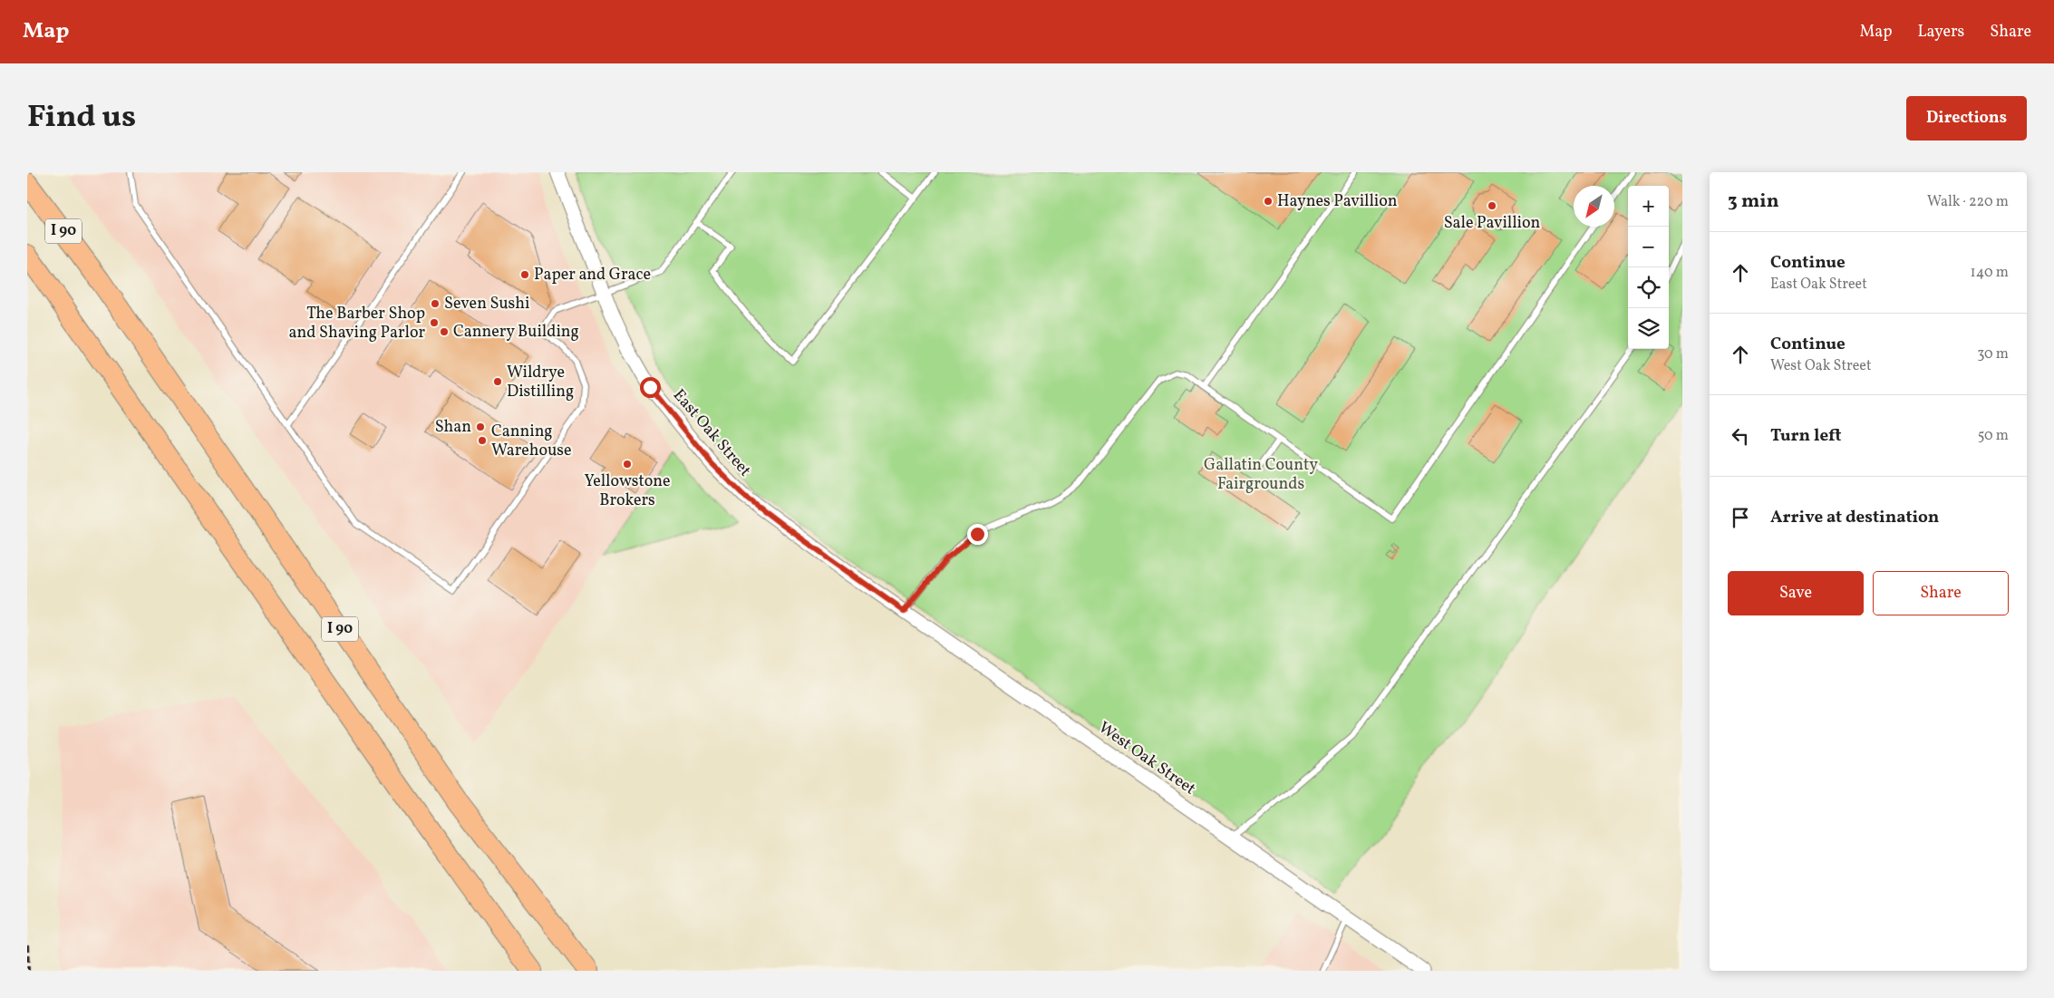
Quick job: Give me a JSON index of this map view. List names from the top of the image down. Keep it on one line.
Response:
{"streets":{"highway":["I 90"],"street":["East Oak Street","West Oak Street"]},"crossings":[["East Oak Street","West Oak Street"]],"parks":["Gallatin County Fairgrounds"],"places":["Haynes Pavillion","Sale Pavillion","Paper and Grace","Seven Sushi","The Barber Shop and Shaving Parlor","Cannery Building","Wildrye Distilling","Shan","Canning Warehouse","Yellowstone Brokers"],"north":"bottom left","page":{"header":"Map","nav":["Map","Layers","Share"],"title":"Find us","buttons":["Directions",["Save","Share"]],"heading":["3 min","Walk · 220 m"],"map_buttons":["+","−"],"list":[["Continue","East Oak Street","140 m"],["Continue","West Oak Street","30 m"],["Turn left","50 m"],"Arrive at destination"]}}
